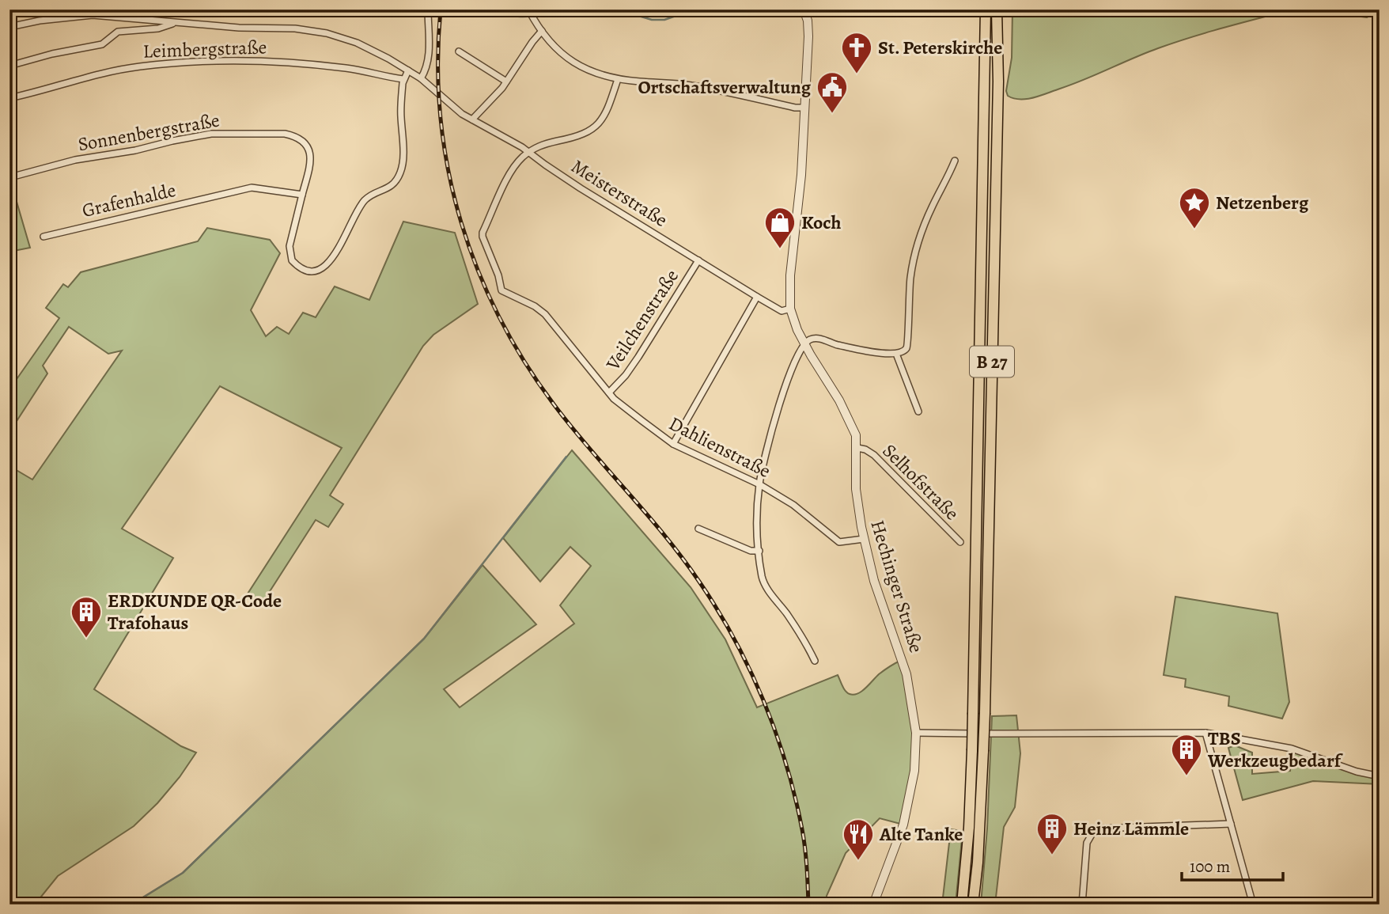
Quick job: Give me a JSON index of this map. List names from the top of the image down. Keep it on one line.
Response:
{"streets":{"highway":["B 27"],"street":["Leimbergstraße","Sonnenbergstraße","Meisterstraße","Grafenhalde","Veilchenstraße","Dahlienstraße","Selhofstraße","Hechinger Straße"]},"crossings":[["Leimbergstraße","Sonnenbergstraße"],["Sonnenbergstraße","Meisterstraße"],["Sonnenbergstraße","Grafenhalde"],["Meisterstraße","Veilchenstraße"],["Meisterstraße","Dahlienstraße"],["Meisterstraße","Hechinger Straße"],["Veilchenstraße","Dahlienstraße"],["Dahlienstraße","Hechinger Straße"],["Selhofstraße","Hechinger Straße"]],"places":{"church":["St. Peterskirche"],"public building":["Ortschaftsverwaltung"],"place":["Netzenberg"],"shop":["Koch"],"building":["ERDKUNDE QR-Code Trafohaus","TBS Werkzeugbedarf","Heinz Lämmle"],"restaurant":["Alte Tanke"]},"scale_bar":"100 m"}
